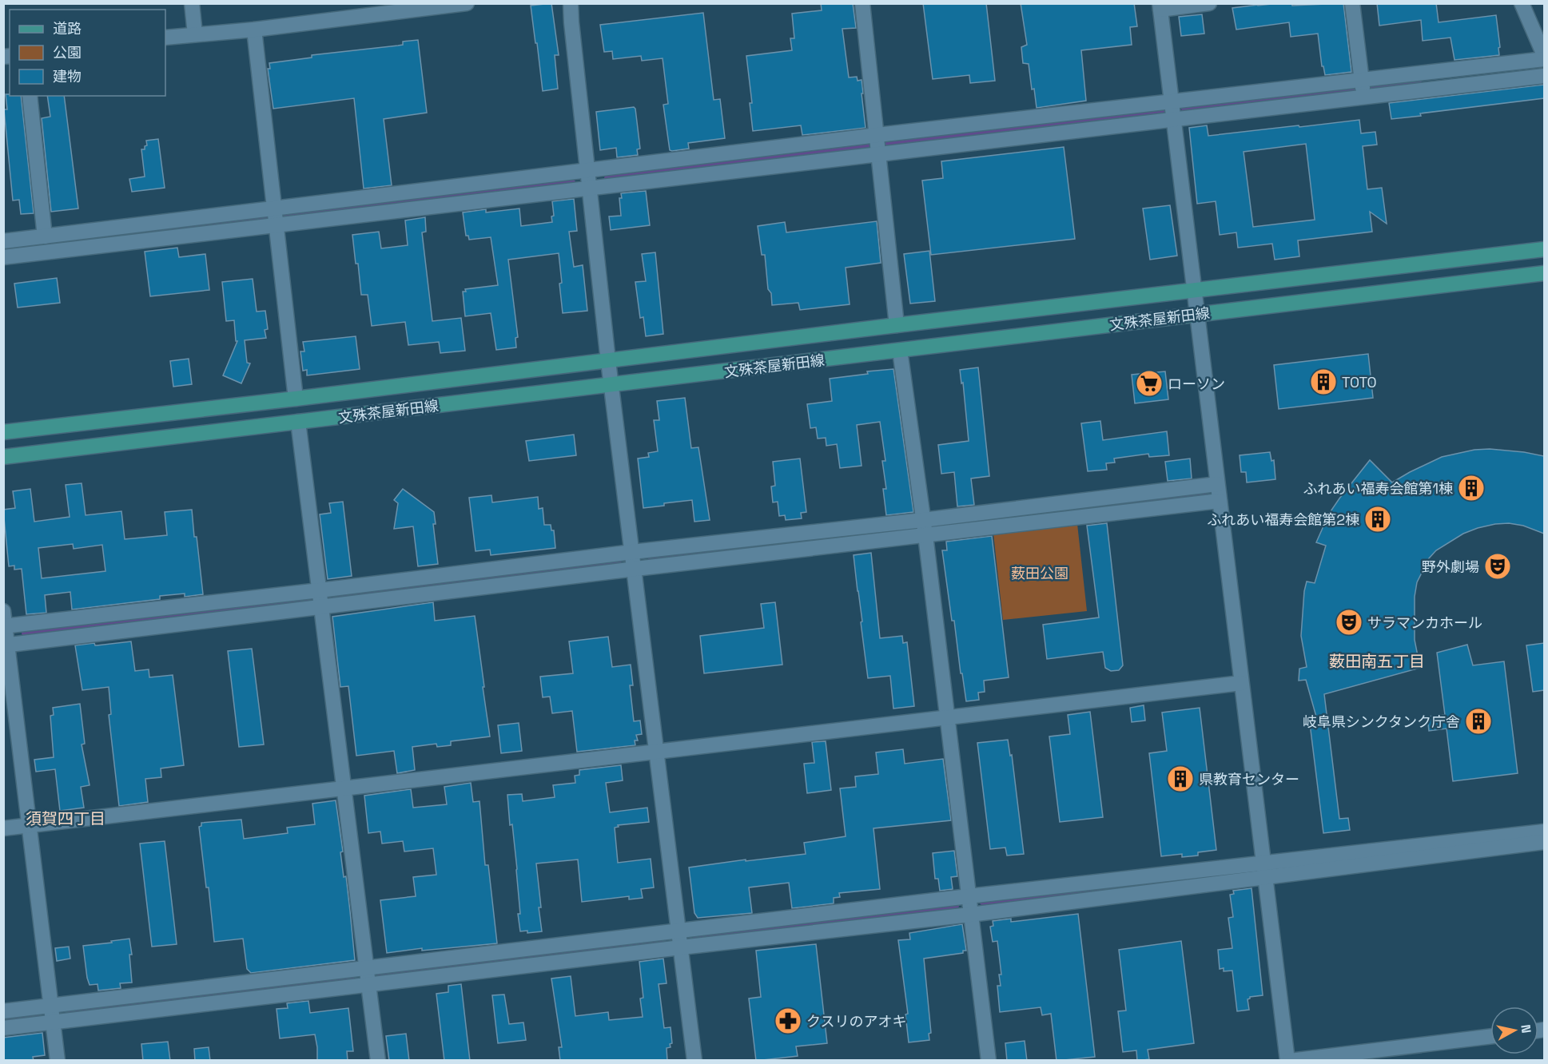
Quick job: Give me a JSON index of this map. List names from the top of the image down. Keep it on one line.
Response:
{"streets":{"main road":["文殊茶屋新田線"]},"districts":["薮田南五丁目","須賀四丁目"],"parks":["薮田公園"],"places":{"building":["TOTO","ふれあい福寿会館第1棟","ふれあい福寿会館第2棟","岐阜県シンクタンク庁舎","県教育センター"],"supermarket":["ローソン"],"theatre":["野外劇場","サラマンカホール"],"pharmacy":["クスリのアオキ"]},"legend":["道路","公園","建物"],"north":"right"}
